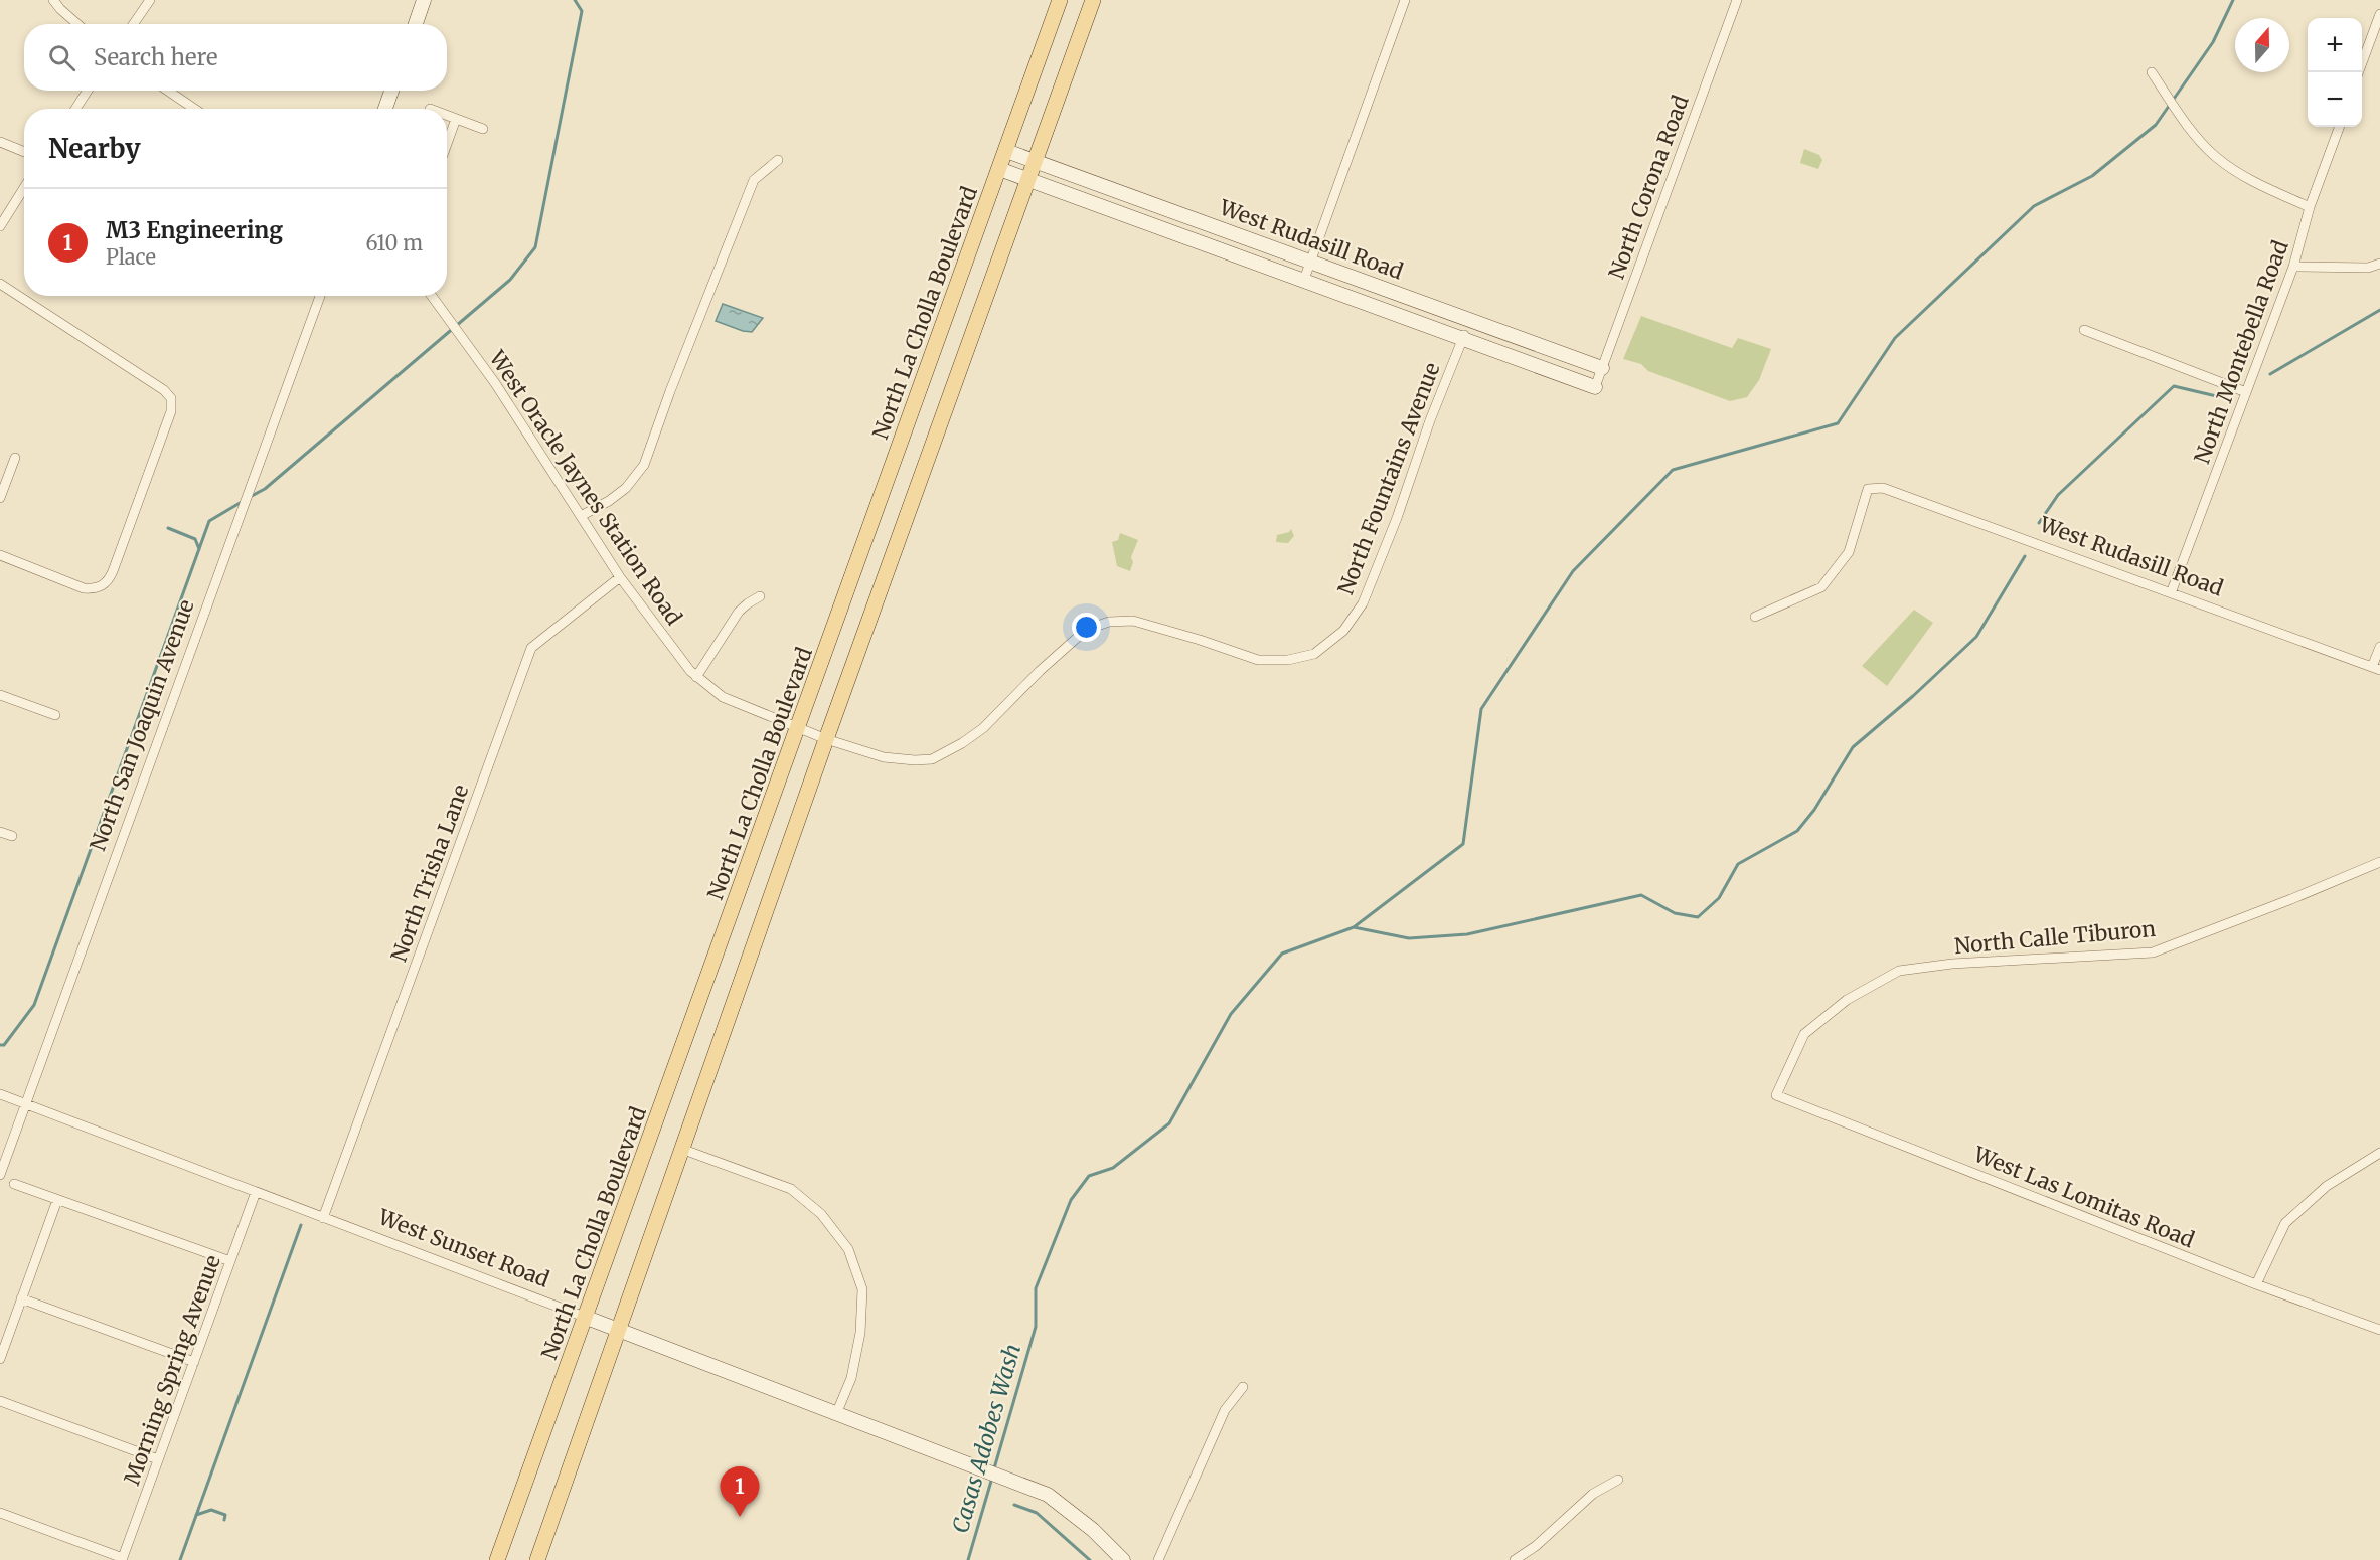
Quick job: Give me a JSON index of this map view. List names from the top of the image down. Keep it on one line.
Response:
{"streets":{"main road":["North La Cholla Boulevard"],"street":["North Corona Road","West Rudasill Road","North Montebella Road","North Fountains Avenue","West Oracle Jaynes Station Road","North San Joaquin Avenue","North Trisha Lane","North Calle Tiburon","West Las Lomitas Road","West Sunset Road","Morning Spring Avenue"]},"crossings":[["North Corona Road","West Rudasill Road"],["West Rudasill Road","North La Cholla Boulevard"],["West Rudasill Road","North Montebella Road"],["West Rudasill Road","North Fountains Avenue"],["North La Cholla Boulevard","West Oracle Jaynes Station Road"],["North La Cholla Boulevard","West Sunset Road"],["North Fountains Avenue","West Oracle Jaynes Station Road"],["West Oracle Jaynes Station Road","North Trisha Lane"],["North San Joaquin Avenue","West Sunset Road"],["North Trisha Lane","West Sunset Road"],["North Calle Tiburon","West Las Lomitas Road"],["West Sunset Road","Morning Spring Avenue"]],"water":["Casas Adobes Wash"],"north":"top","page":{"map_buttons":["+","−"],"search":"Search here","heading":"Nearby","list":[{"mark":"1","name":"M3 Engineering","note":"Place","value":"610 m"}],"pins":"1"}}
